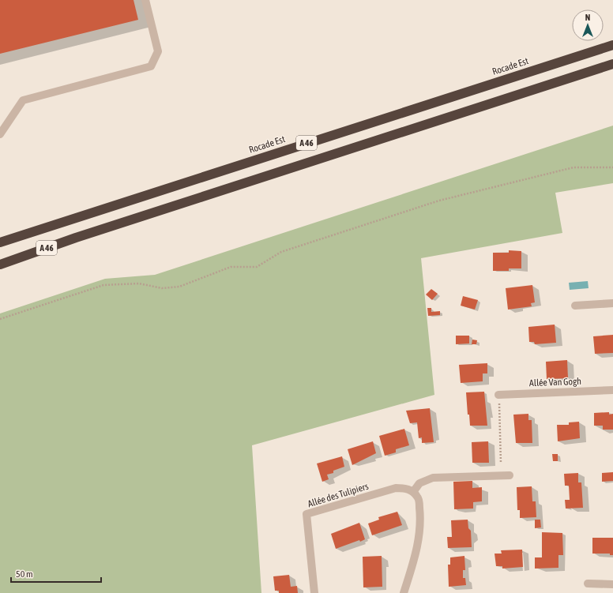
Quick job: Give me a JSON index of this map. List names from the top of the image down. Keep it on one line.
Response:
{"streets":{"highway":["Rocade Est","A 46"],"street":["Allée Van Gogh","Allée des Tulipiers"]},"scale_bar":"50 m","north":"top"}
